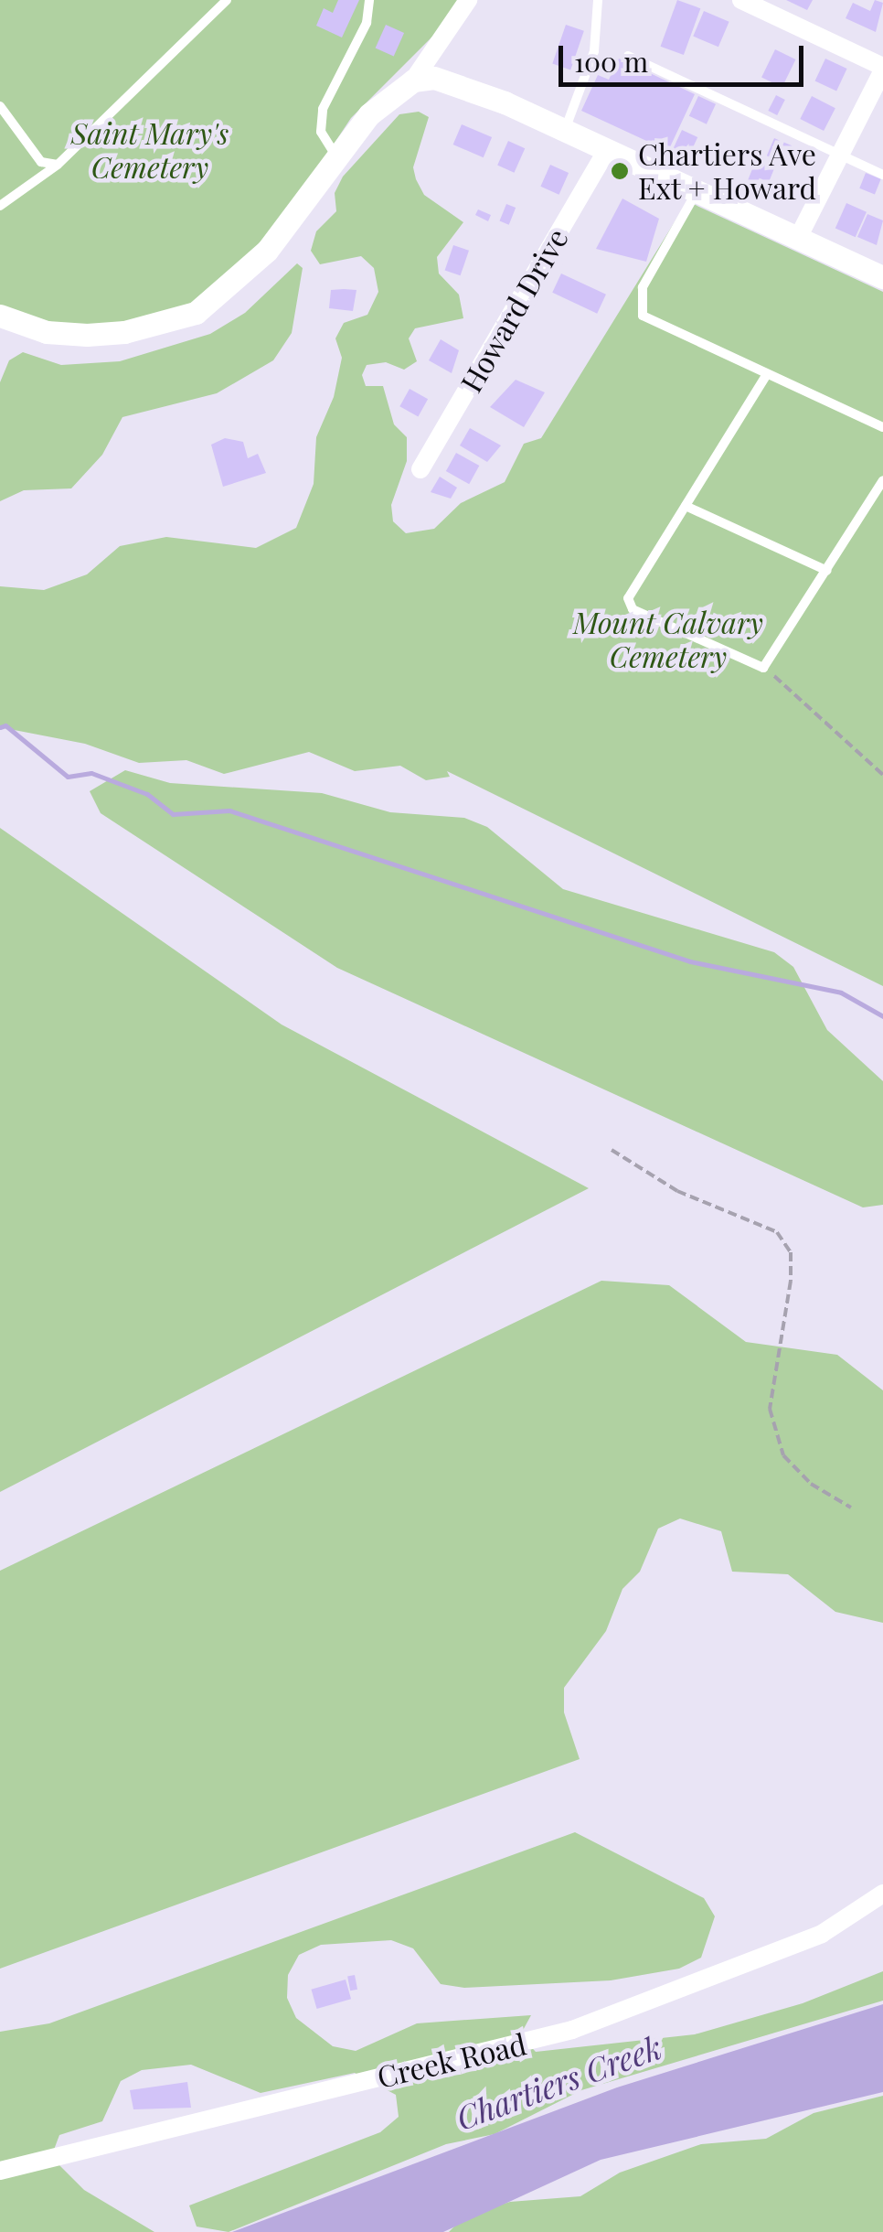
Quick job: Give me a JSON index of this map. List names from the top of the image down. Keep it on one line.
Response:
{"streets":{"street":["Howard Drive","Creek Road"]},"water":["Chartiers Creek"],"parks":["Saint Mary's Cemetery","Mount Calvary Cemetery"],"places":["Chartiers Ave Ext + Howard"],"scale_bar":"100 m"}
